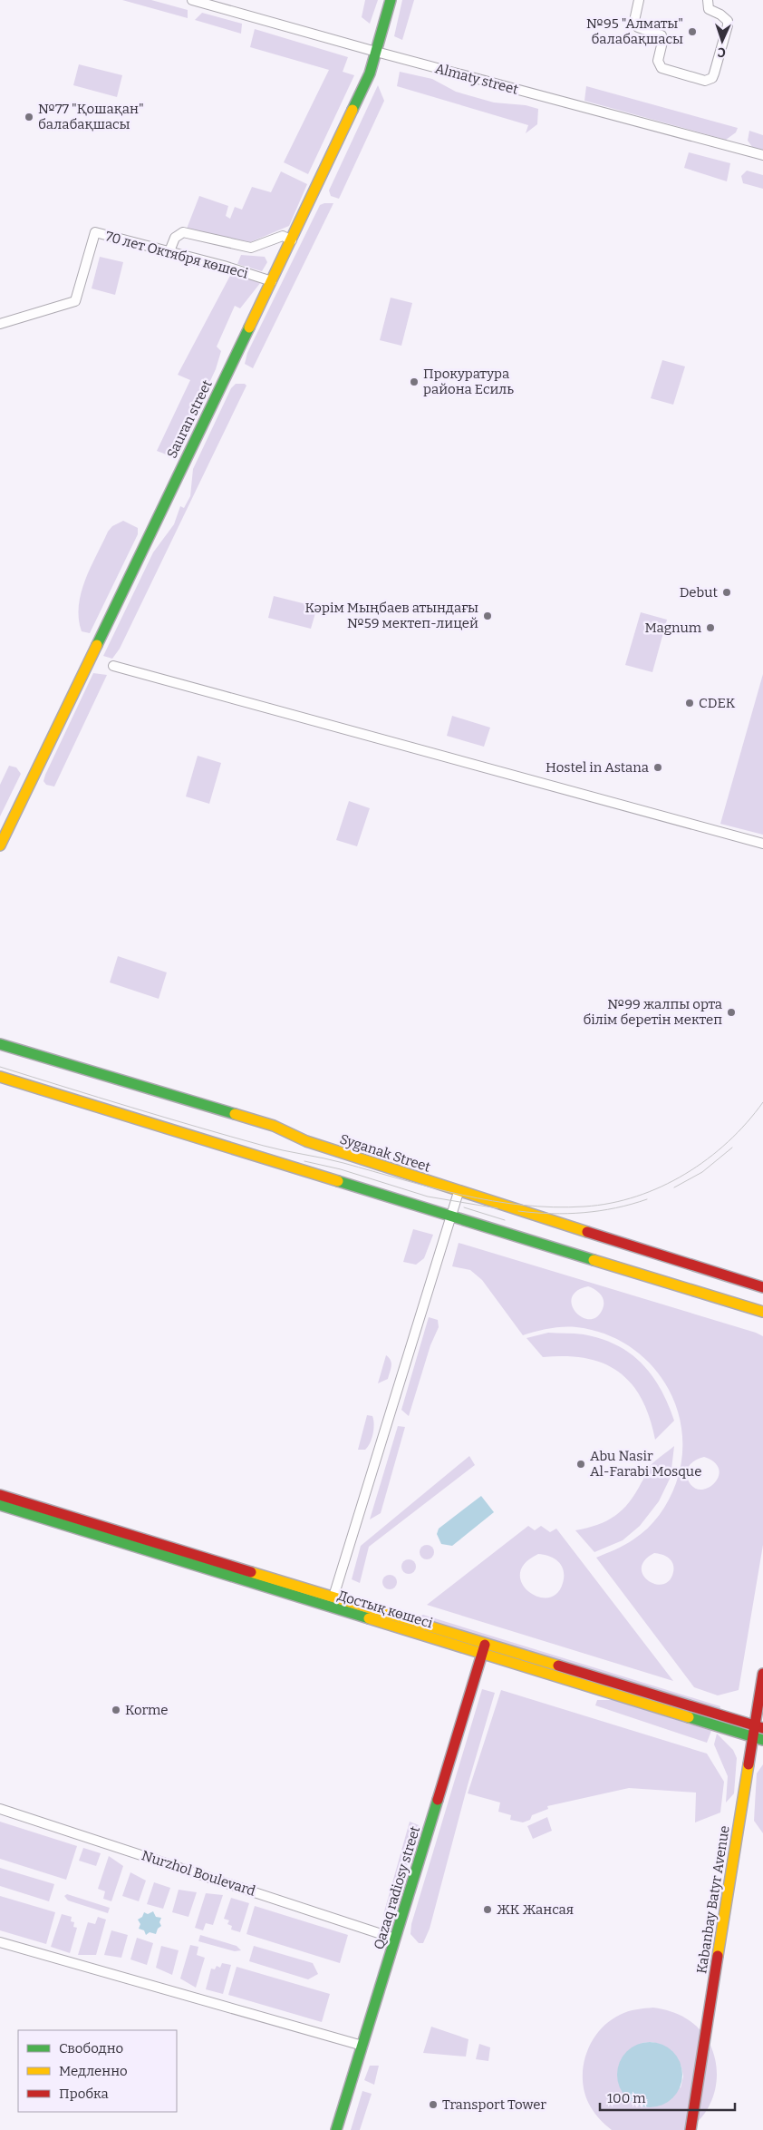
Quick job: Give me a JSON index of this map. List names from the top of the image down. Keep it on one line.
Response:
{"streets":{"street":["Almaty street","70 лет Октября көшесі","Sauran street","Syganak Street","Достық көшесі","Nurzhol Boulevard","Qazaq radiosy street","Kabanbay Batyr Avenue"]},"crossings":[["Almaty street","Sauran street"],["70 лет Октября көшесі","Sauran street"],["Достық көшесі","Qazaq radiosy street"],["Достық көшесі","Kabanbay Batyr Avenue"],["Nurzhol Boulevard","Qazaq radiosy street"]],"places":["№95 \"Алматы\" балабақшасы","№77 \"Қошақан\" балабақшасы","Прокуратура района Есиль","Debut","Кәрім Мыңбаев атындағы №59 мектеп-лицей","Magnum","CDEK","Hostel in Astana","№99 жалпы орта білім беретін мектеп","Abu Nasir Al-Farabi Mosque","Korme","ЖК Жансая","Transport Tower"],"legend":["Свободно","Медленно","Пробка"],"scale_bar":"100 m","north":"bottom"}
